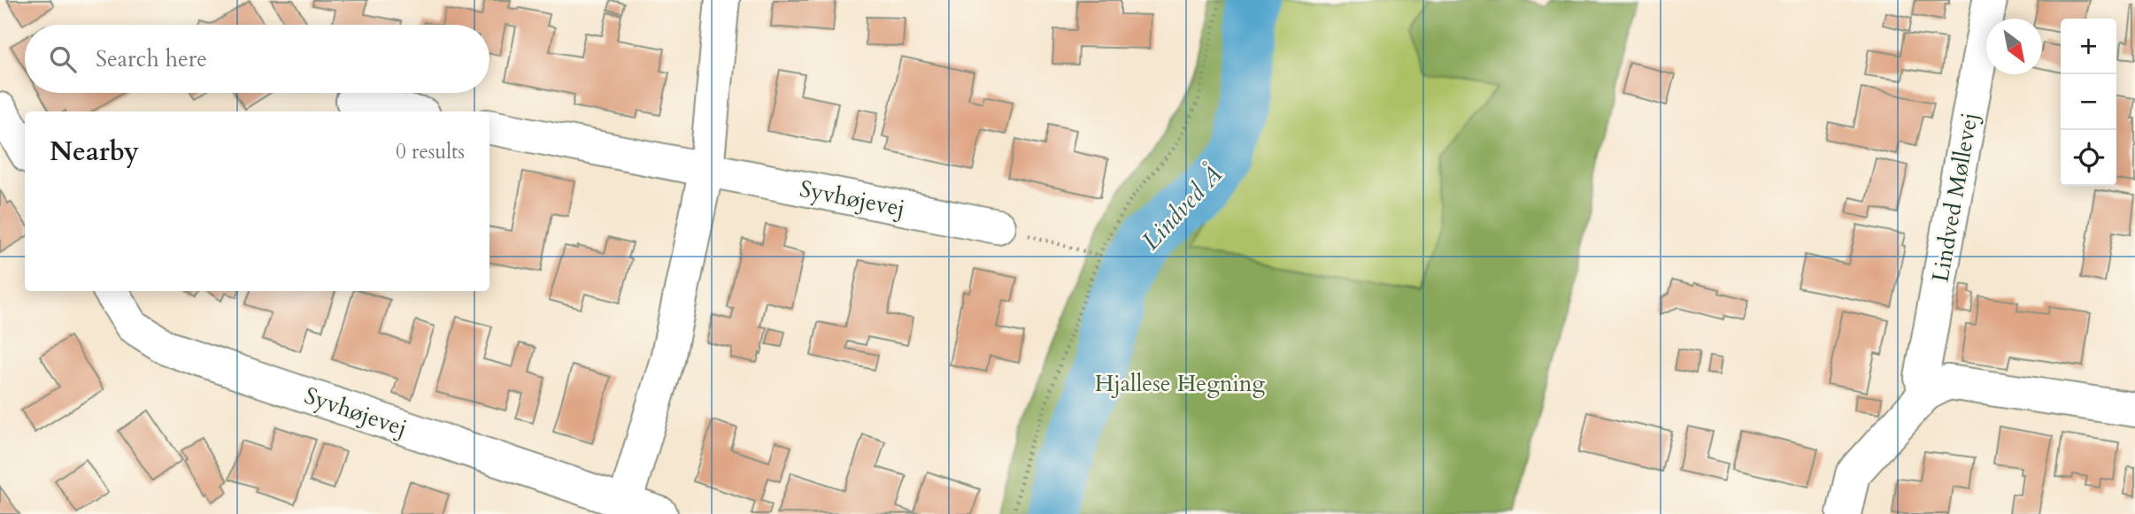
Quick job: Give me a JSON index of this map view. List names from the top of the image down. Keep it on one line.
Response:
{"streets":{"street":["Lindved Møllevej","Syvhøjevej"]},"water":["Lindved Å"],"parks":["Hjallese Hegning"],"north":"bottom right","page":{"map_buttons":["+","−"],"search":"Search here","heading":["Nearby","0 results"]}}
